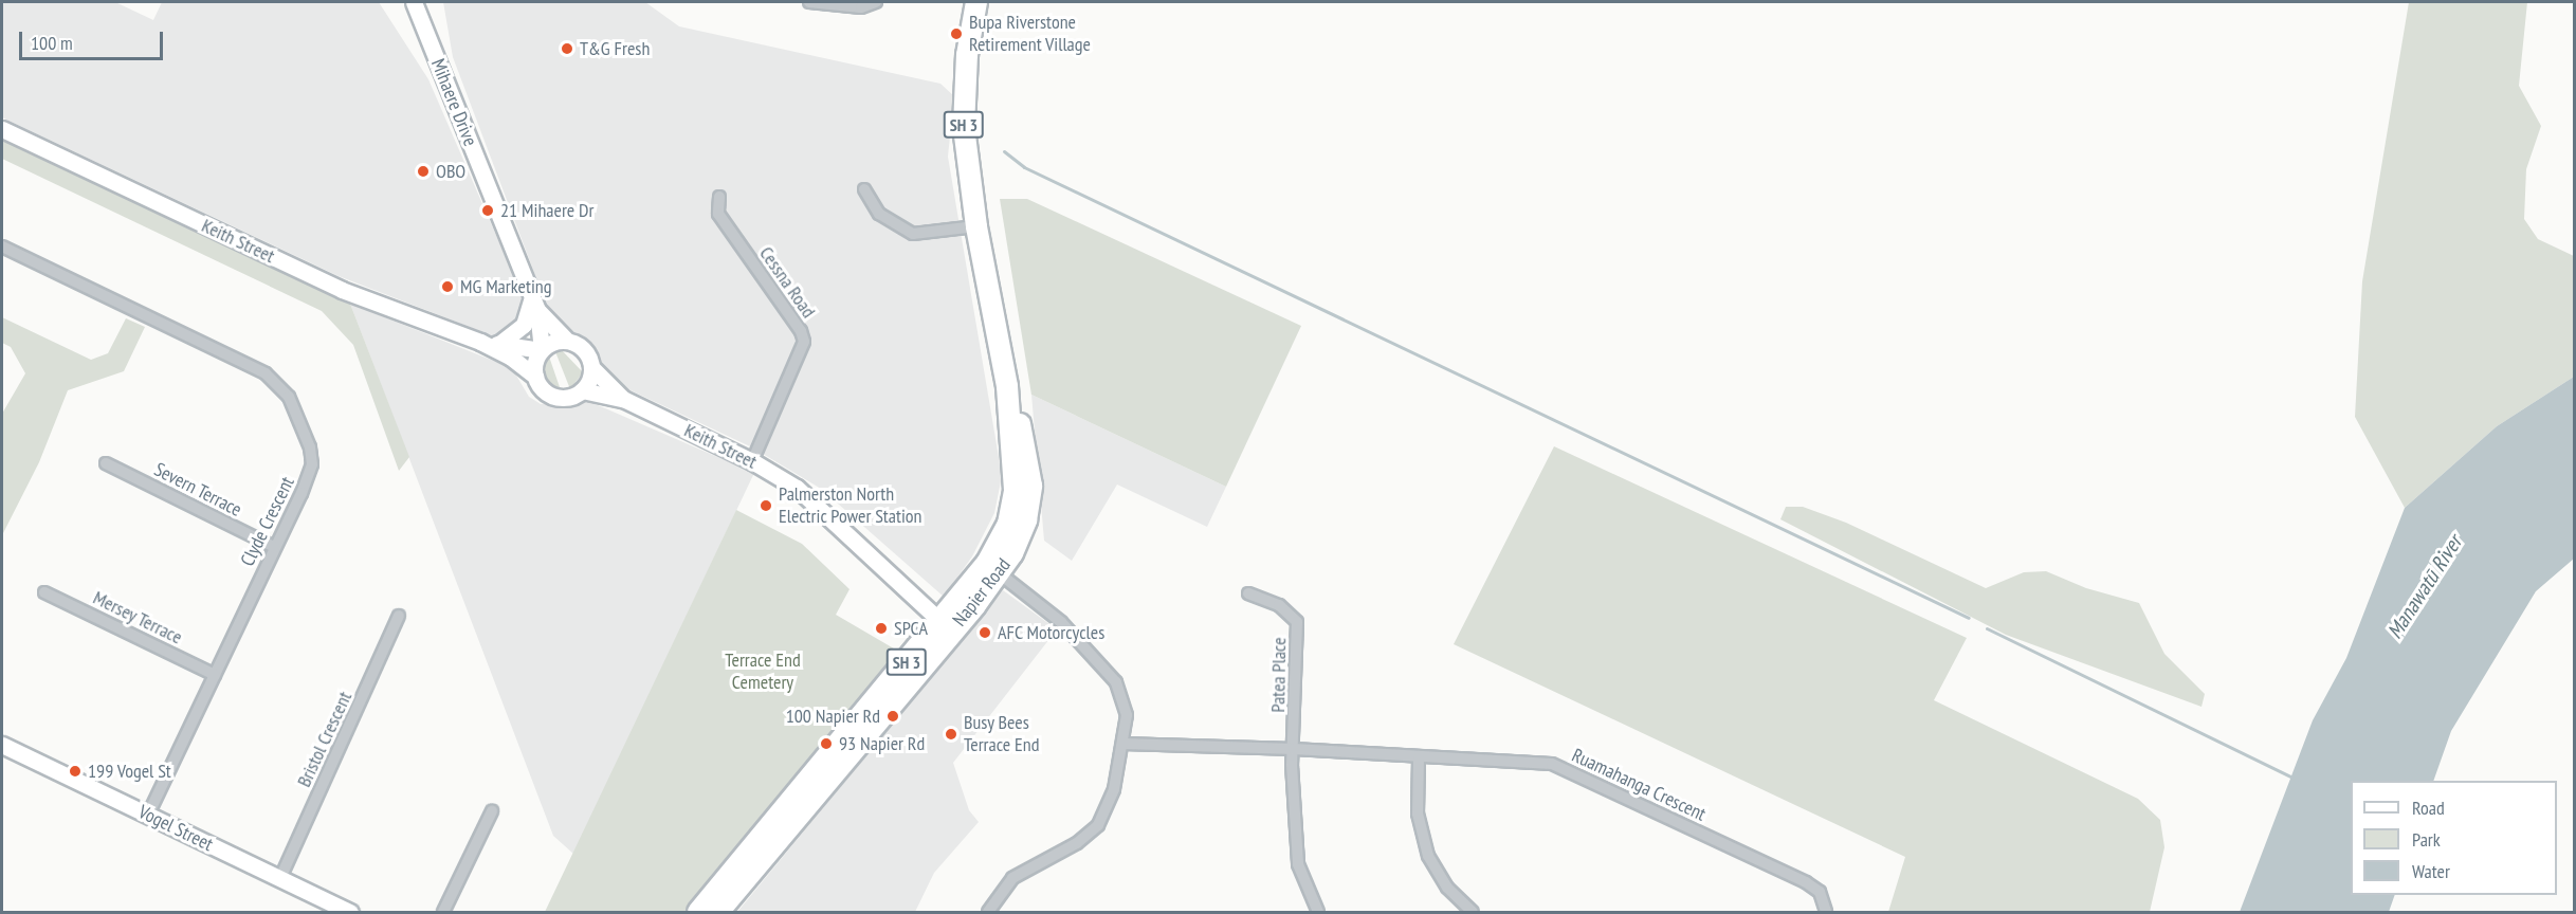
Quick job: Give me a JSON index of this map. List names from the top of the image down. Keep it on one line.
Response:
{"streets":{"highway":["SH 3","Napier Road"],"main road":["Mihaere Drive","Keith Street","Vogel Street"],"street":["Cessna Road","Severn Terrace","Clyde Crescent","Mersey Terrace","Patea Place","Bristol Crescent","Ruamahanga Crescent"]},"crossings":[["Mihaere Drive","Keith Street"],["Keith Street","Cessna Road"],["Keith Street","Napier Road"],["Severn Terrace","Clyde Crescent"],["Clyde Crescent","Mersey Terrace"],["Clyde Crescent","Vogel Street"],["Patea Place","Ruamahanga Crescent"],["Bristol Crescent","Vogel Street"]],"water":["Manawatū River"],"parks":["Terrace End Cemetery"],"places":["Bupa Riverstone Retirement Village","T&G Fresh","OBO","21 Mihaere Dr","MG Marketing","Palmerston North Electric Power Station","SPCA","AFC Motorcycles","100 Napier Rd","Busy Bees Terrace End","93 Napier Rd","199 Vogel St"],"legend":["Road","Park","Water"],"scale_bar":"100 m"}
